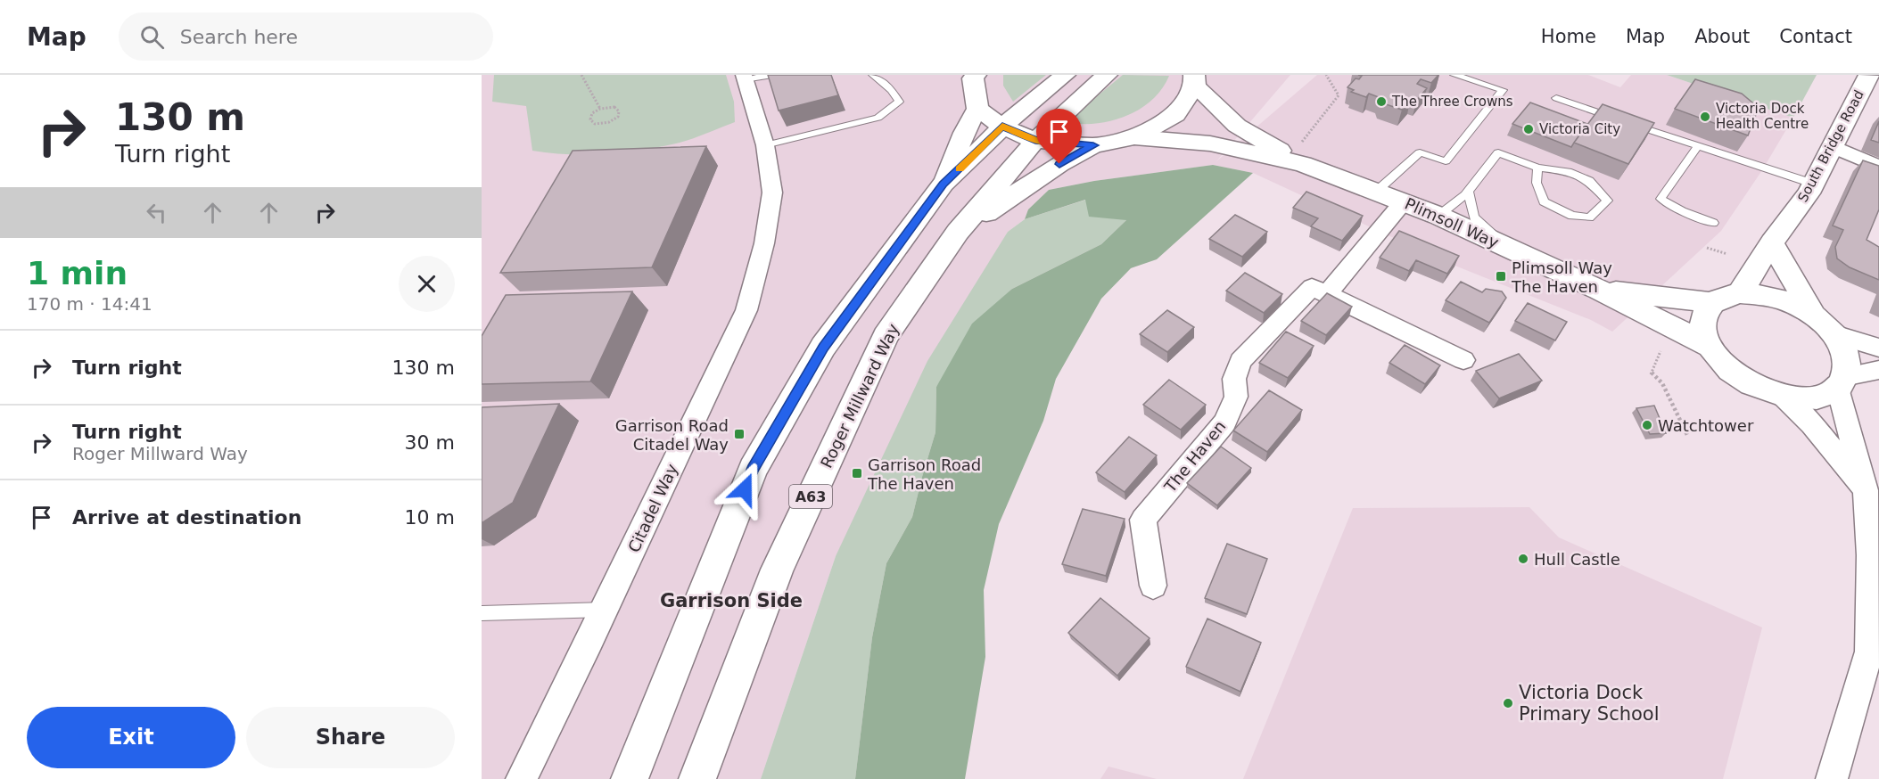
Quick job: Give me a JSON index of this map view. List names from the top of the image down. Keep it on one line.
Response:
{"streets":{"main road":["South Bridge Road","Plimsoll Way","Roger Millward Way","A63"],"street":["The Haven","Citadel Way"]},"crossings":[["South Bridge Road","Plimsoll Way"],["Plimsoll Way","The Haven"]],"districts":["Garrison Side"],"places":{"other":["The Three Crowns","Victoria Dock Health Centre","Victoria City","Watchtower","Hull Castle","Victoria Dock Primary School"],"transit":["Plimsoll Way The Haven","Garrison Road Citadel Way","Garrison Road The Haven"]},"page":{"header":"Map","search":"Search here","nav":["Home","Map","About","Contact"],"turn":["130 m","Turn right"],"heading":["1 min","170 m · 14:41"],"list":[{"name":"Turn right","value":"130 m"},{"name":"Turn right","note":"Roger Millward Way","value":"30 m"},{"name":"Arrive at destination","value":"10 m"}],"buttons":["Exit","Share"]}}
